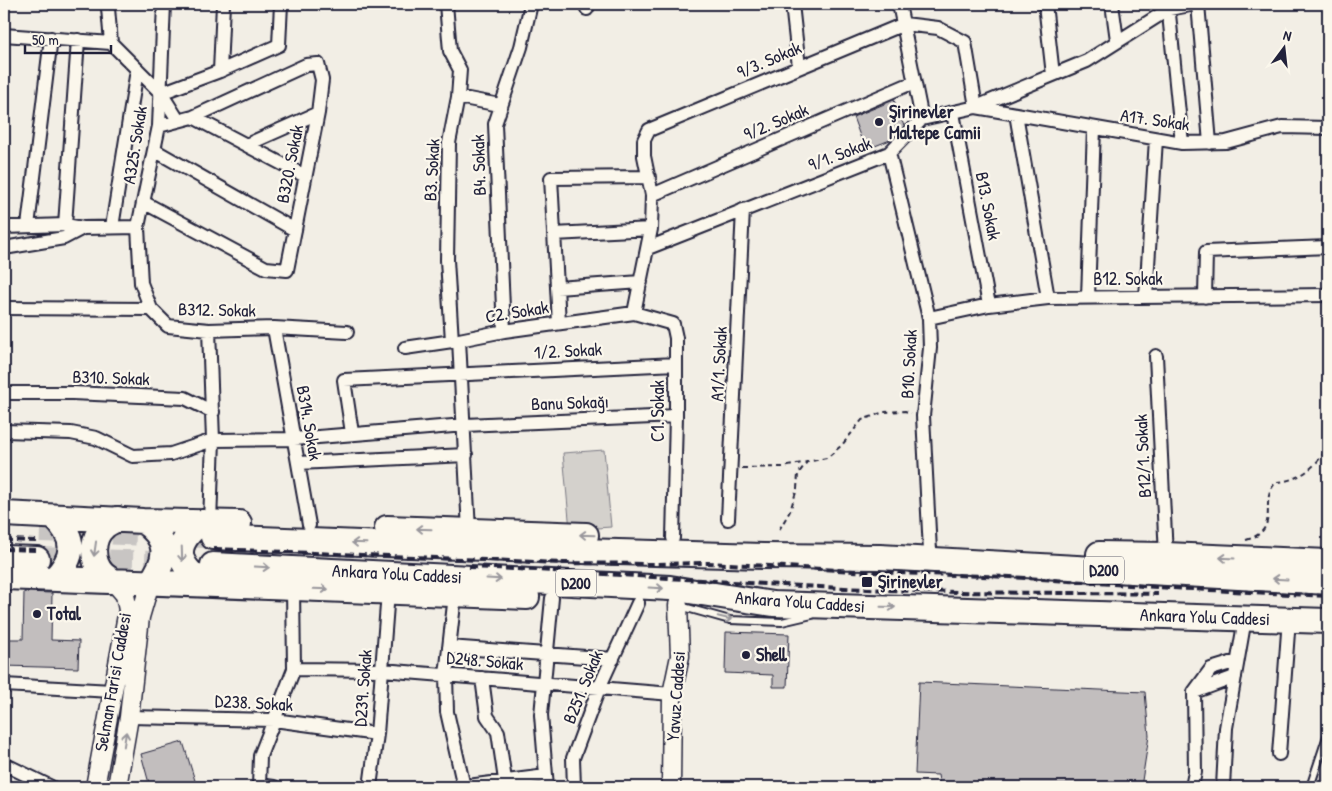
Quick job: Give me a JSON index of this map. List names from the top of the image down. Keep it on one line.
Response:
{"streets":{"highway":["D200","Ankara Yolu Caddesi"],"main road":["Selman Farisi Caddesi","Yavuz Caddesi"],"street":["9/3. Sokak","A17. Sokak","9/2. Sokak","A325. Sokak","9/1. Sokak","B320. Sokak","B4. Sokak","B3. Sokak","B13. Sokak","B12. Sokak","B312. Sokak","C2. Sokak","1/2. Sokak","A1/1. Sokak","B10. Sokak","B310. Sokak","Banu Sokağı","C1. Sokak","B314. Sokak","B12/1. Sokak","D248. Sokak","B251. Sokak","D239. Sokak","D238. Sokak"]},"crossings":[["A325. Sokak","B320. Sokak"],["A325. Sokak","B312. Sokak"],["9/1. Sokak","A1/1. Sokak"],["9/1. Sokak","B10. Sokak"],["B4. Sokak","C2. Sokak"],["B3. Sokak","C2. Sokak"],["B3. Sokak","1/2. Sokak"],["B3. Sokak","Banu Sokağı"],["B13. Sokak","B12. Sokak"],["B12. Sokak","B10. Sokak"],["B312. Sokak","B314. Sokak"],["C2. Sokak","C1. Sokak"],["1/2. Sokak","Banu Sokağı"],["1/2. Sokak","C1. Sokak"],["Banu Sokağı","C1. Sokak"],["Banu Sokağı","B314. Sokak"],["D248. Sokak","B251. Sokak"],["D248. Sokak","D239. Sokak"],["D248. Sokak","Yavuz Caddesi"],["Selman Farisi Caddesi","D238. Sokak"],["D239. Sokak","D238. Sokak"]],"places":{"other":["Şirinevler Maltepe Camii","Total","Shell"],"transit":["Şirinevler"]},"scale_bar":"50 m","north":"top"}
